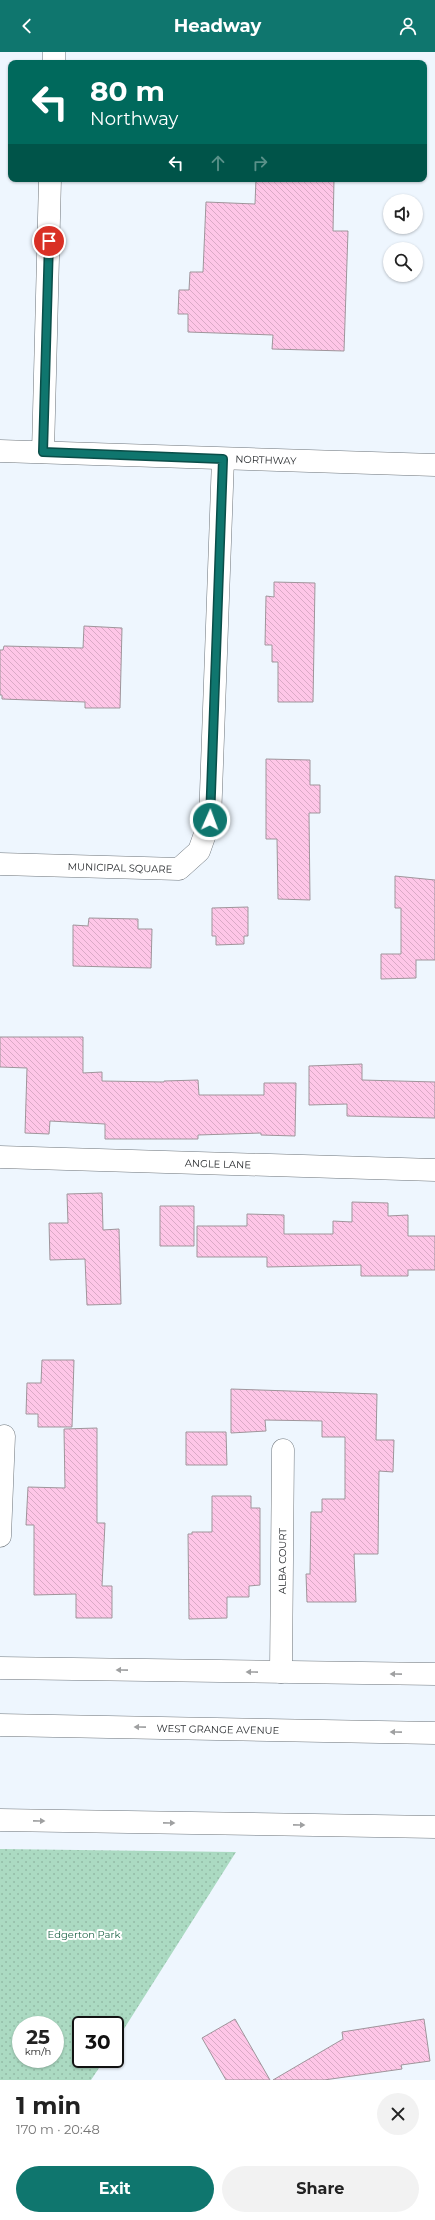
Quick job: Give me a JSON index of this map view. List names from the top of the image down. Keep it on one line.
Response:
{"streets":{"street":["NORTHWAY","MUNICIPAL SQUARE","ANGLE LANE","ALBA COURT","WEST GRANGE AVENUE"]},"crossings":[["NORTHWAY","MUNICIPAL SQUARE"]],"parks":["Edgerton Park"],"page":{"header":"Headway","turn":["80 m","Northway"],"speed":"25 km/h","limit":"30","heading":["1 min","170 m · 20:48"],"buttons":["Exit","Share"]}}
